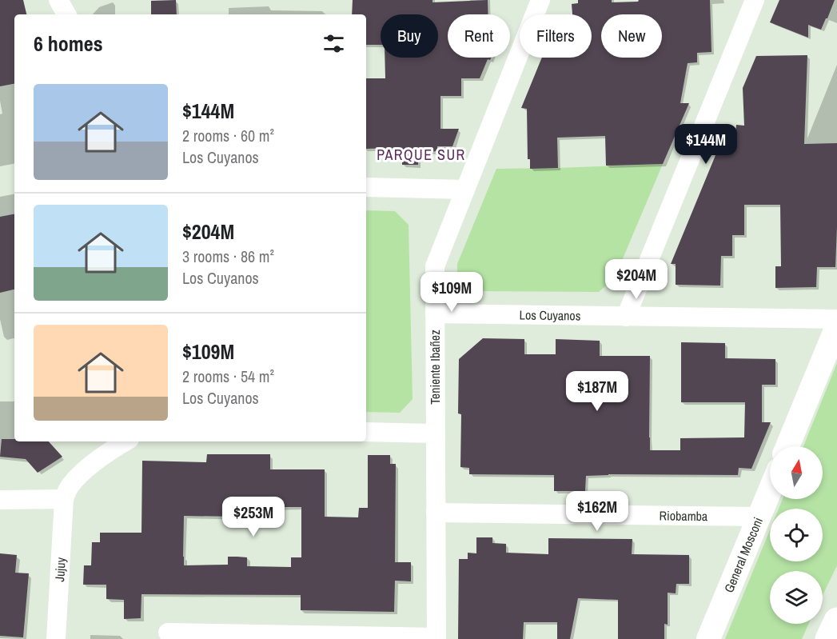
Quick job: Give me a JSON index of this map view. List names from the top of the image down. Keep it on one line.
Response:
{"streets":{"street":["Los Cuyanos","Teniente Ibañez","Riobamba","General Mosconi","Jujuy"]},"crossings":[["Los Cuyanos","Teniente Ibañez"],["Teniente Ibañez","Riobamba"],["Riobamba","General Mosconi"]],"districts":["PARQUE SUR"],"north":"top","page":{"chip":["Buy","Rent","Filters","New"],"heading":"6 homes","list":[{"name":"$144M","note":"2 rooms · 60 m² · Los Cuyanos"},{"name":"$204M","note":"3 rooms · 86 m² · Los Cuyanos"},{"name":"$109M","note":"2 rooms · 54 m² · Los Cuyanos"}],"price":["$144M","$204M","$109M","$187M","$162M","$253M"]}}
